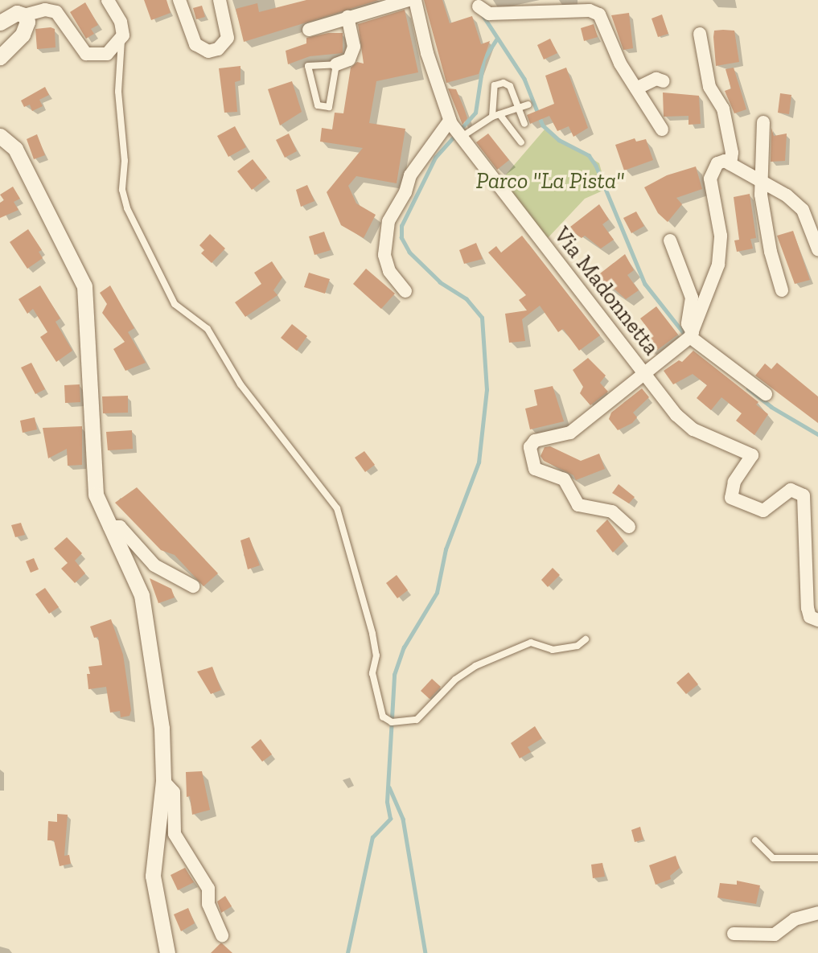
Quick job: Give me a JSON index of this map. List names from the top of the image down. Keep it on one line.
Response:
{"streets":{"street":["Via Madonnetta"]},"parks":["Parco \"La Pista\""]}
